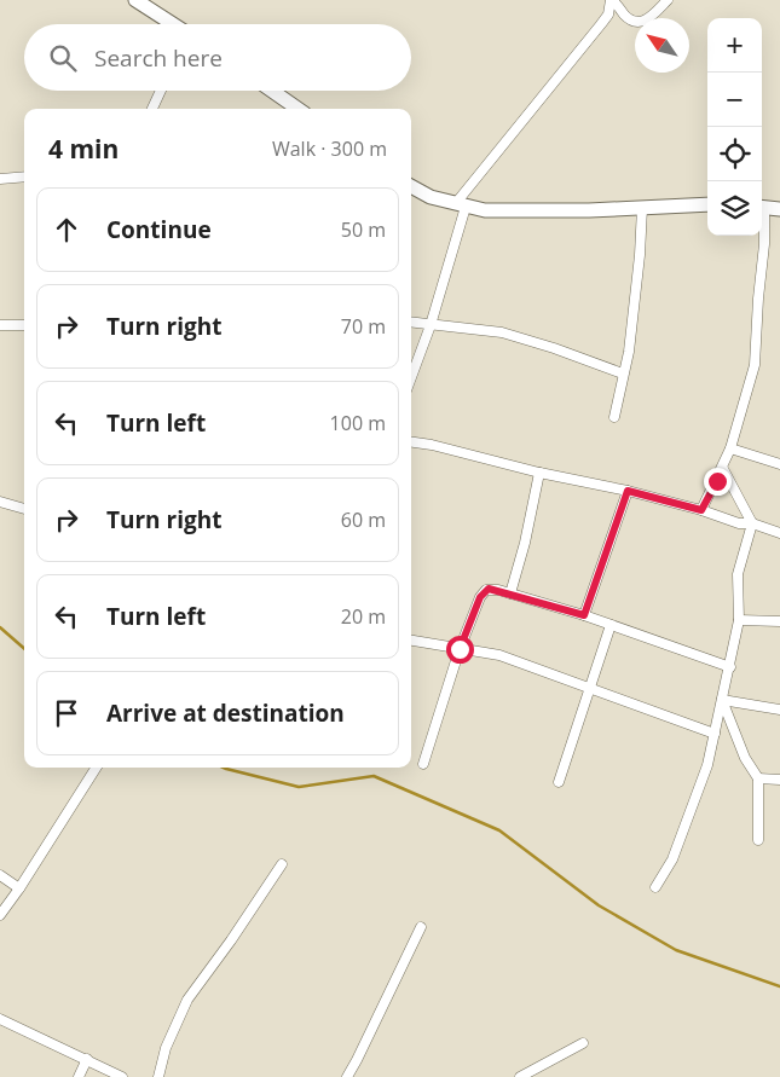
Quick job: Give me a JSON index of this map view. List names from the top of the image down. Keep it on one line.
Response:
{"north":"top left","page":{"map_buttons":["+","−"],"search":"Search here","heading":["4 min","Walk · 300 m"],"list":[["Continue","50 m"],["Turn right","70 m"],["Turn left","100 m"],["Turn right","60 m"],["Turn left","20 m"],"Arrive at destination"]}}
